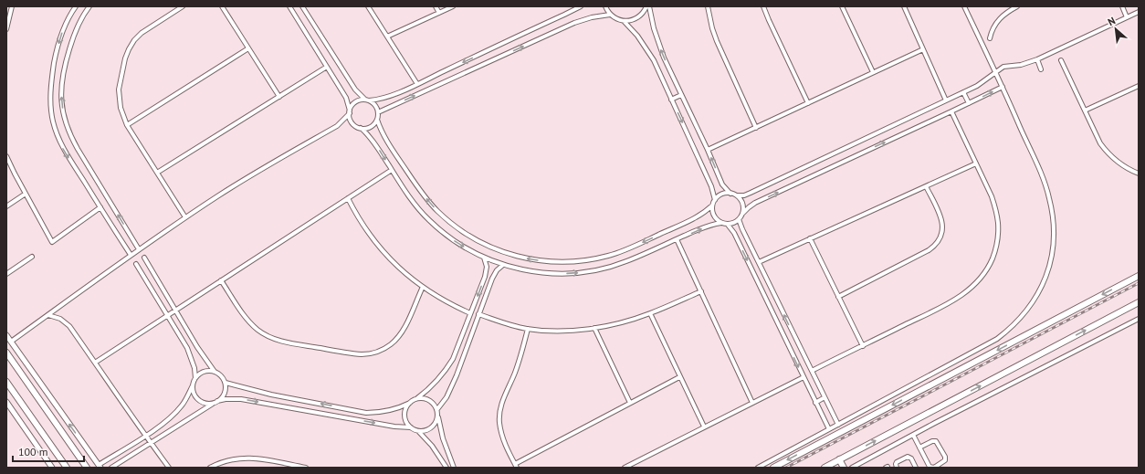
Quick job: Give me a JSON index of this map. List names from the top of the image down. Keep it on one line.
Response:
{"scale_bar":"100 m","north":"top left"}
